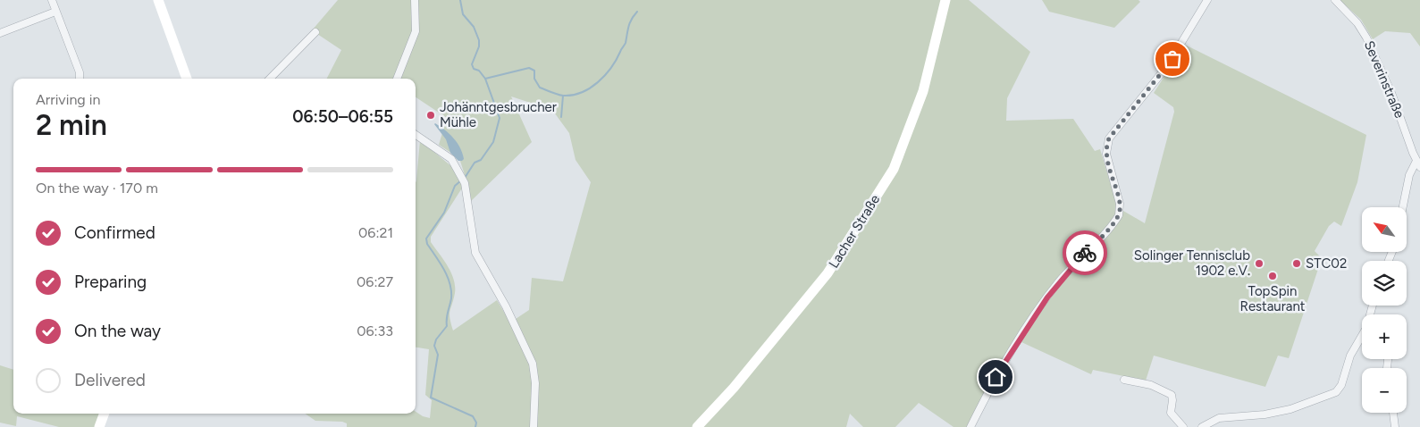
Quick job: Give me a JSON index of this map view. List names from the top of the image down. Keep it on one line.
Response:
{"streets":{"street":["Severinstraße","Lacher Straße"]},"places":["Johänntgesbrucher Mühle","Solinger Tennisclub 1902 e.V.","STC02","TopSpin Restaurant"],"north":"top left","page":{"heading":["2 min","Arriving in","06:50–06:55"],"bar":"On the way · 170 m","map_buttons":["+","−"],"list":[["Confirmed","06:21"],["Preparing","06:27"],["On the way","06:33"],"Delivered"]}}
